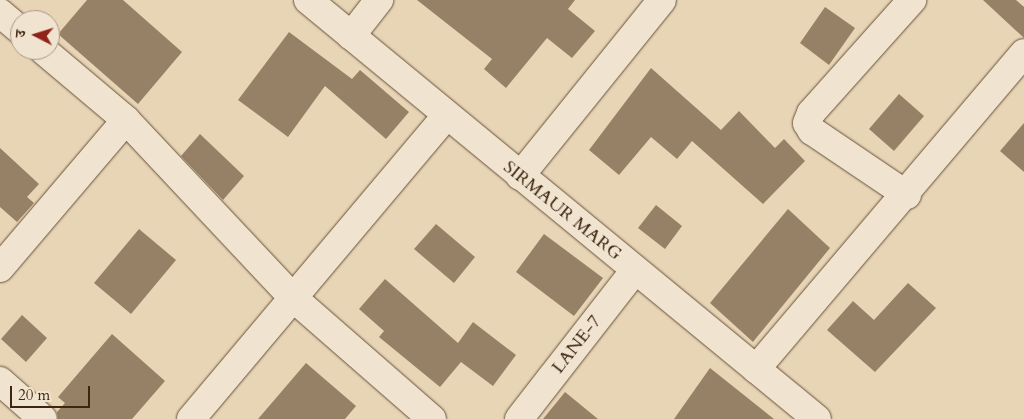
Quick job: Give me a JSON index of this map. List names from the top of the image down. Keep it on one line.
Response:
{"streets":{"street":["SIRMAUR MARG","LANE-7"]},"crossings":[["SIRMAUR MARG","LANE-7"]],"scale_bar":"20 m","north":"left"}
